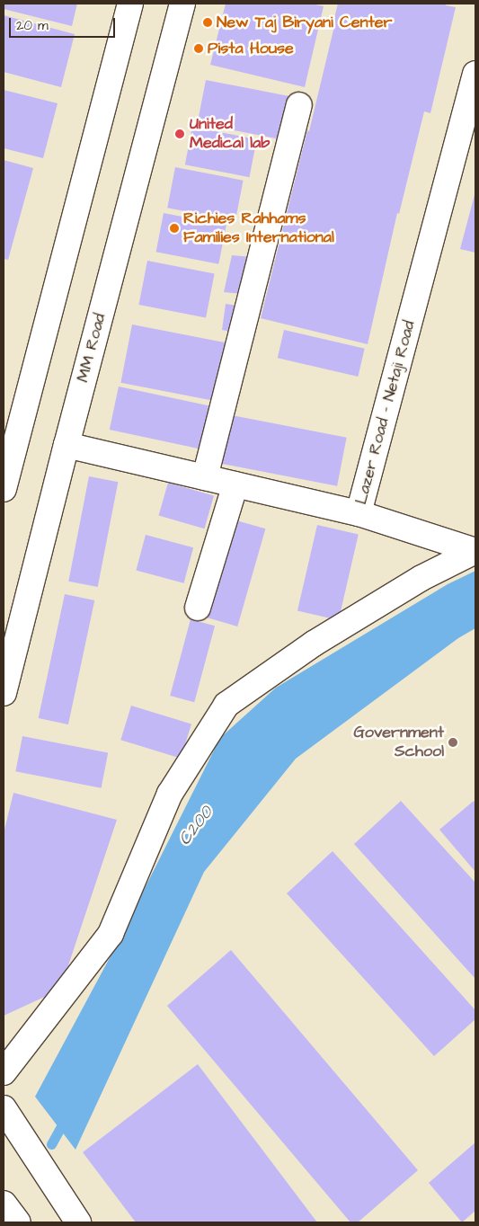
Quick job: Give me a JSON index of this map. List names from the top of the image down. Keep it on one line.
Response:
{"streets":{"street":["MM Road","Lazer Road - Netaji Road"]},"crossings":[["MM Road","Lazer Road - Netaji Road"]],"water":["C200"],"places":["New Taj Biryani Center","Pista House","United Medical lab","Richies Rahhams Families International","Government School"],"scale_bar":"20 m"}
